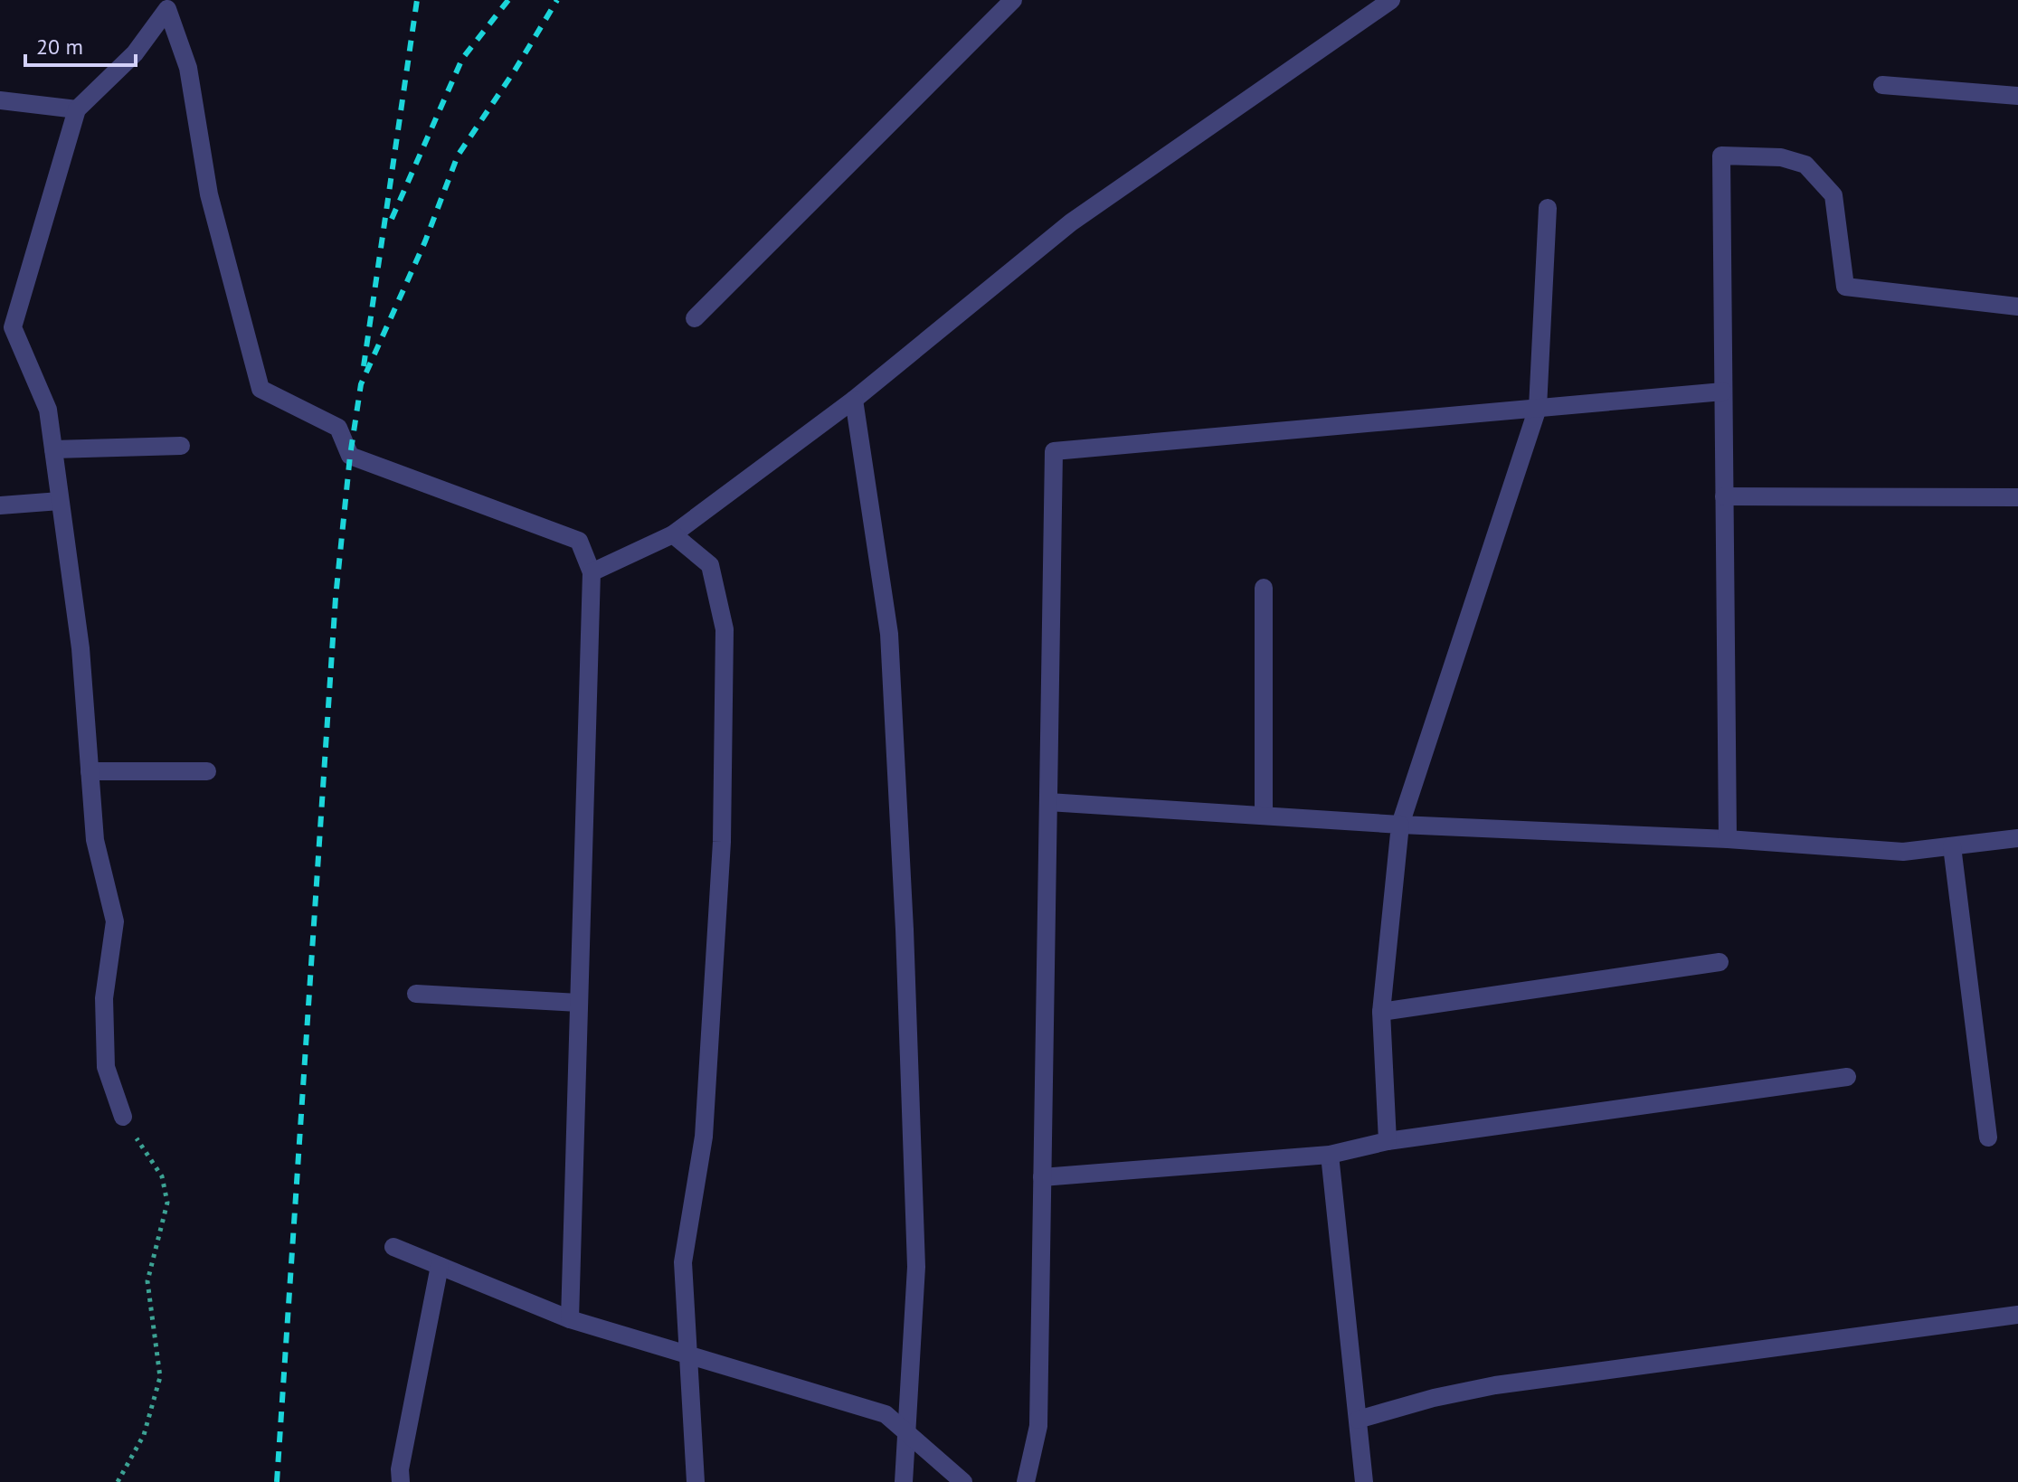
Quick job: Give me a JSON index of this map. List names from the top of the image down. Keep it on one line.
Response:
{"scale_bar":"20 m"}
